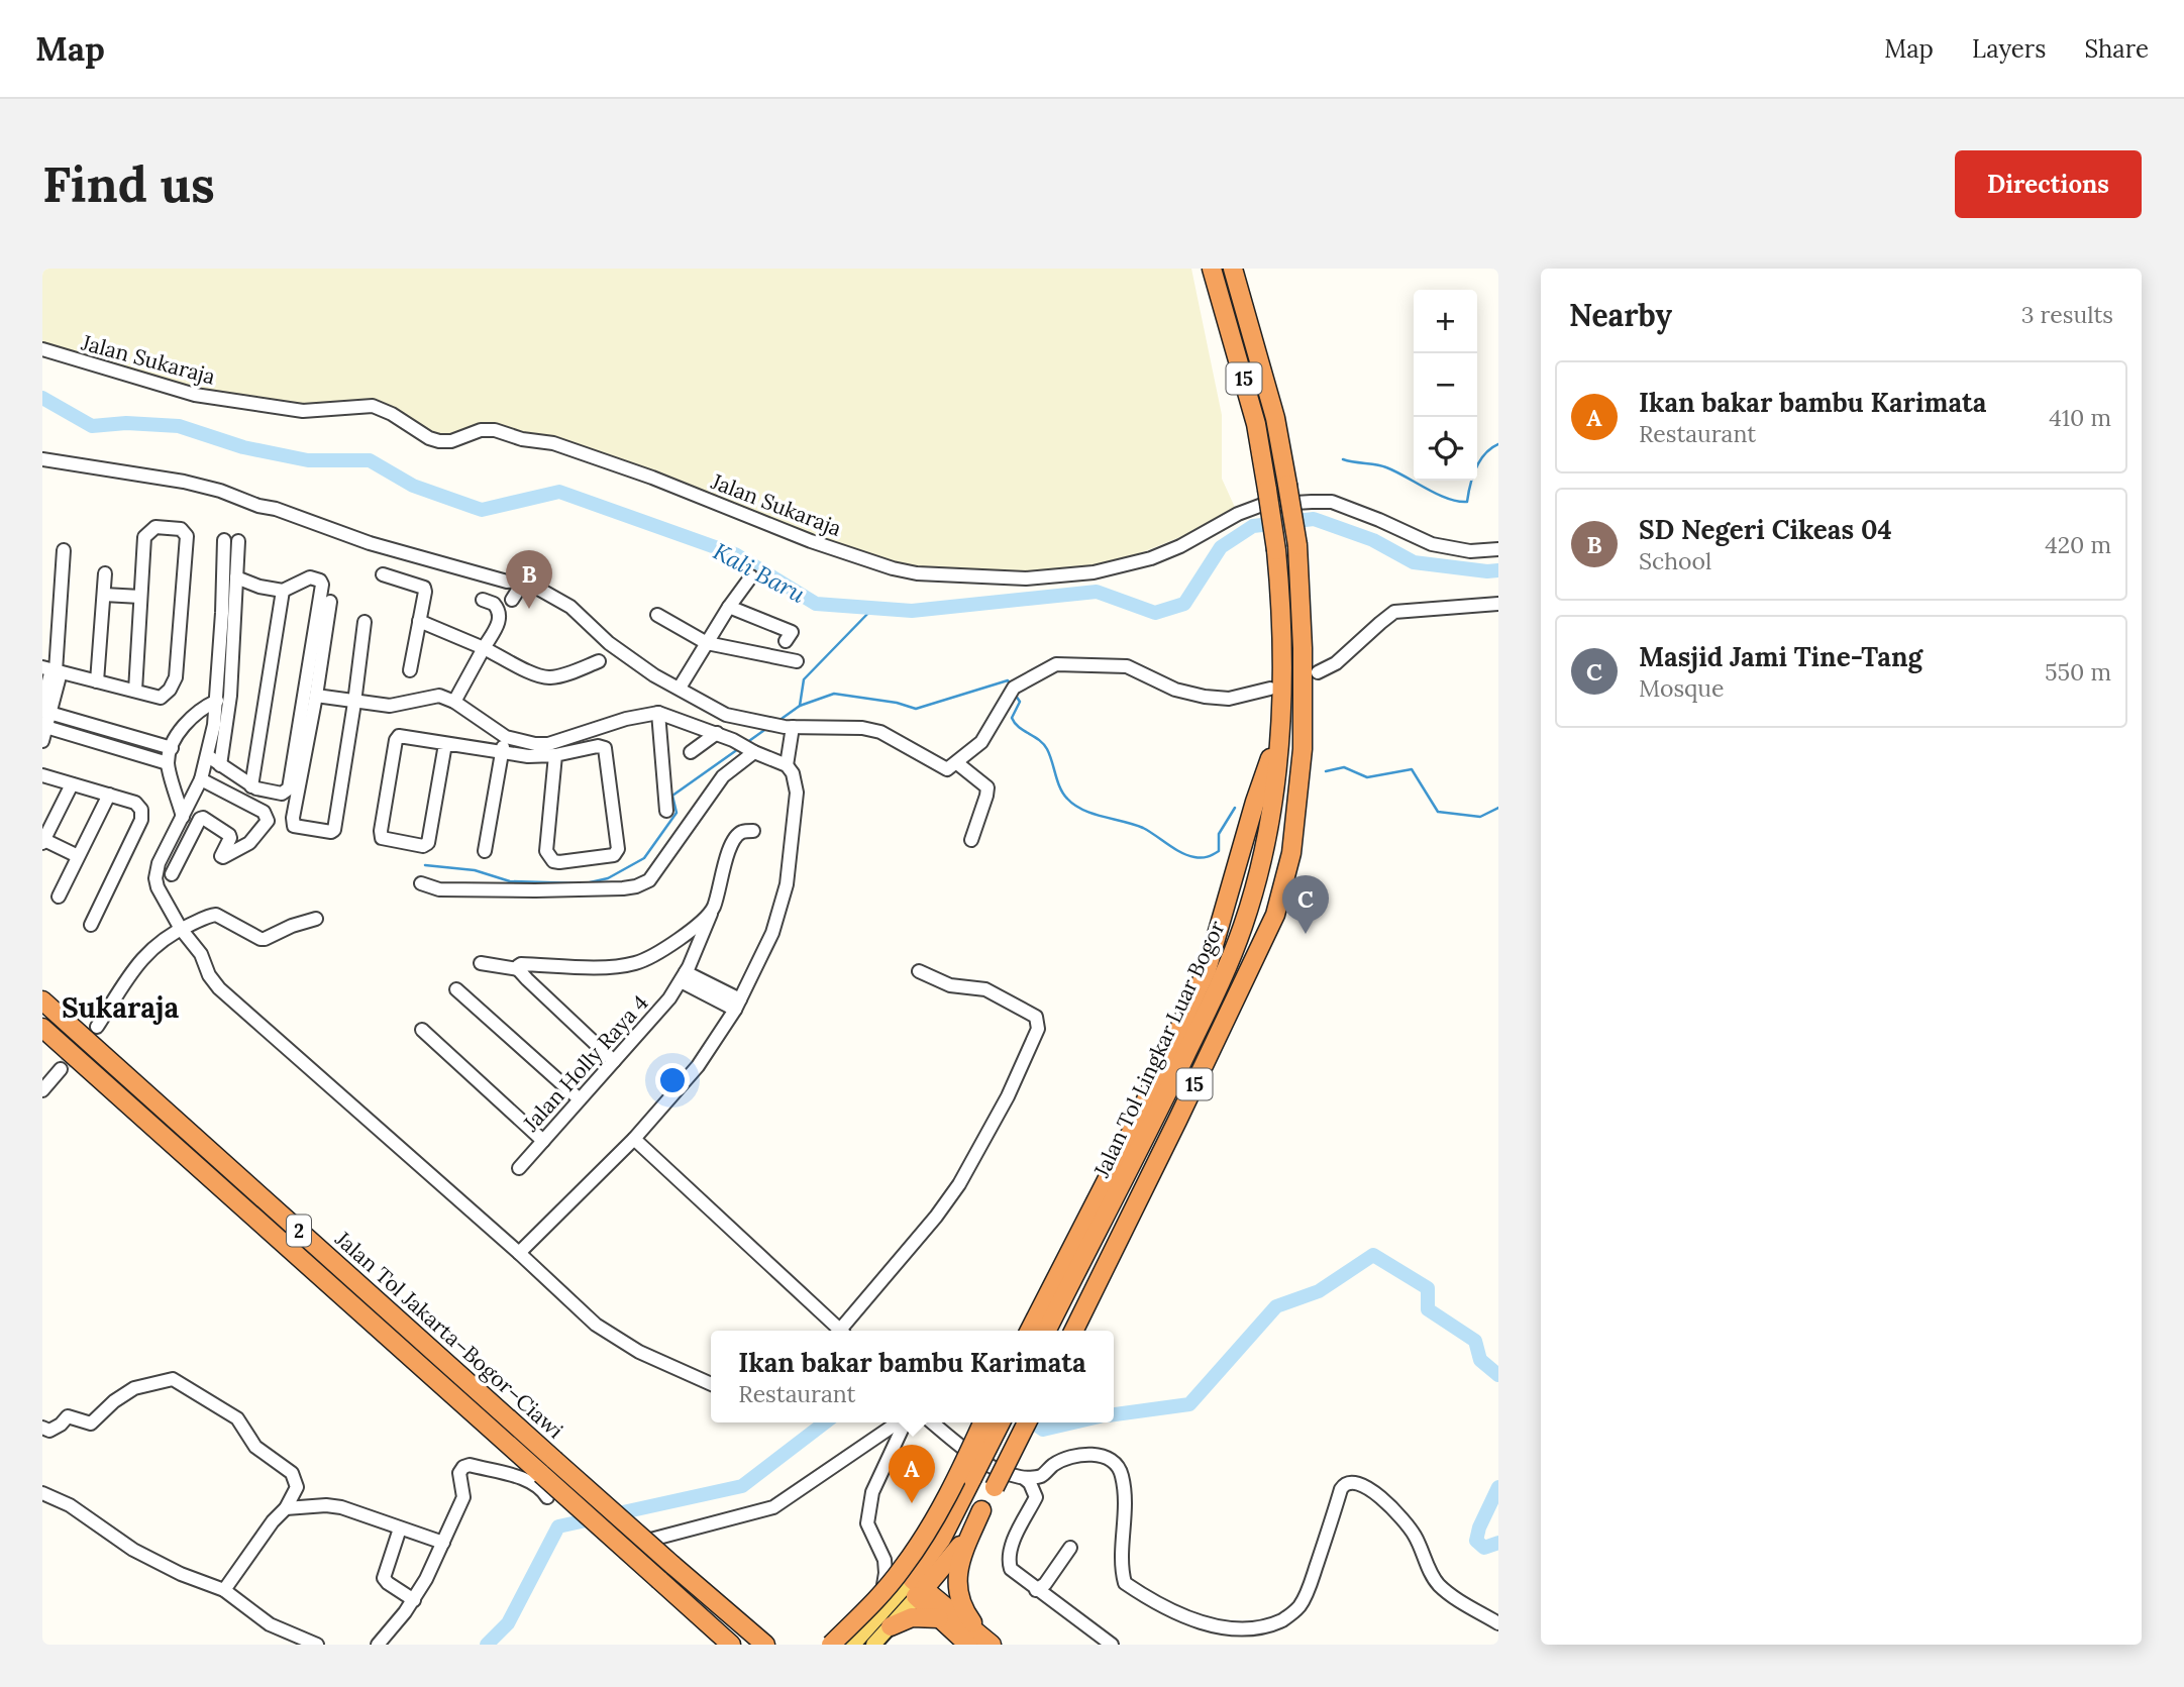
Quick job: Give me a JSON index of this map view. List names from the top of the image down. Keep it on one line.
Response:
{"streets":{"highway":["15","Jalan Tol Lingkar Luar Bogor","2","Jalan Tol Jakarta–Bogor–Ciawi"],"street":["Jalan Sukaraja","Jalan Holly Raya 4"]},"districts":["Sukaraja"],"water":["Kali Baru"],"page":{"header":"Map","nav":["Map","Layers","Share"],"buttons":"Directions","title":"Find us","heading":["Nearby","3 results"],"map_buttons":["+","−"],"list":[{"mark":"A","name":"Ikan bakar bambu Karimata","note":"Restaurant","value":"410 m"},{"mark":"B","name":"SD Negeri Cikeas 04","note":"School","value":"420 m"},{"mark":"C","name":"Masjid Jami Tine-Tang","note":"Mosque","value":"550 m"}],"pins":["B","C","A"],"popup":["Ikan bakar bambu Karimata","Restaurant"]}}
